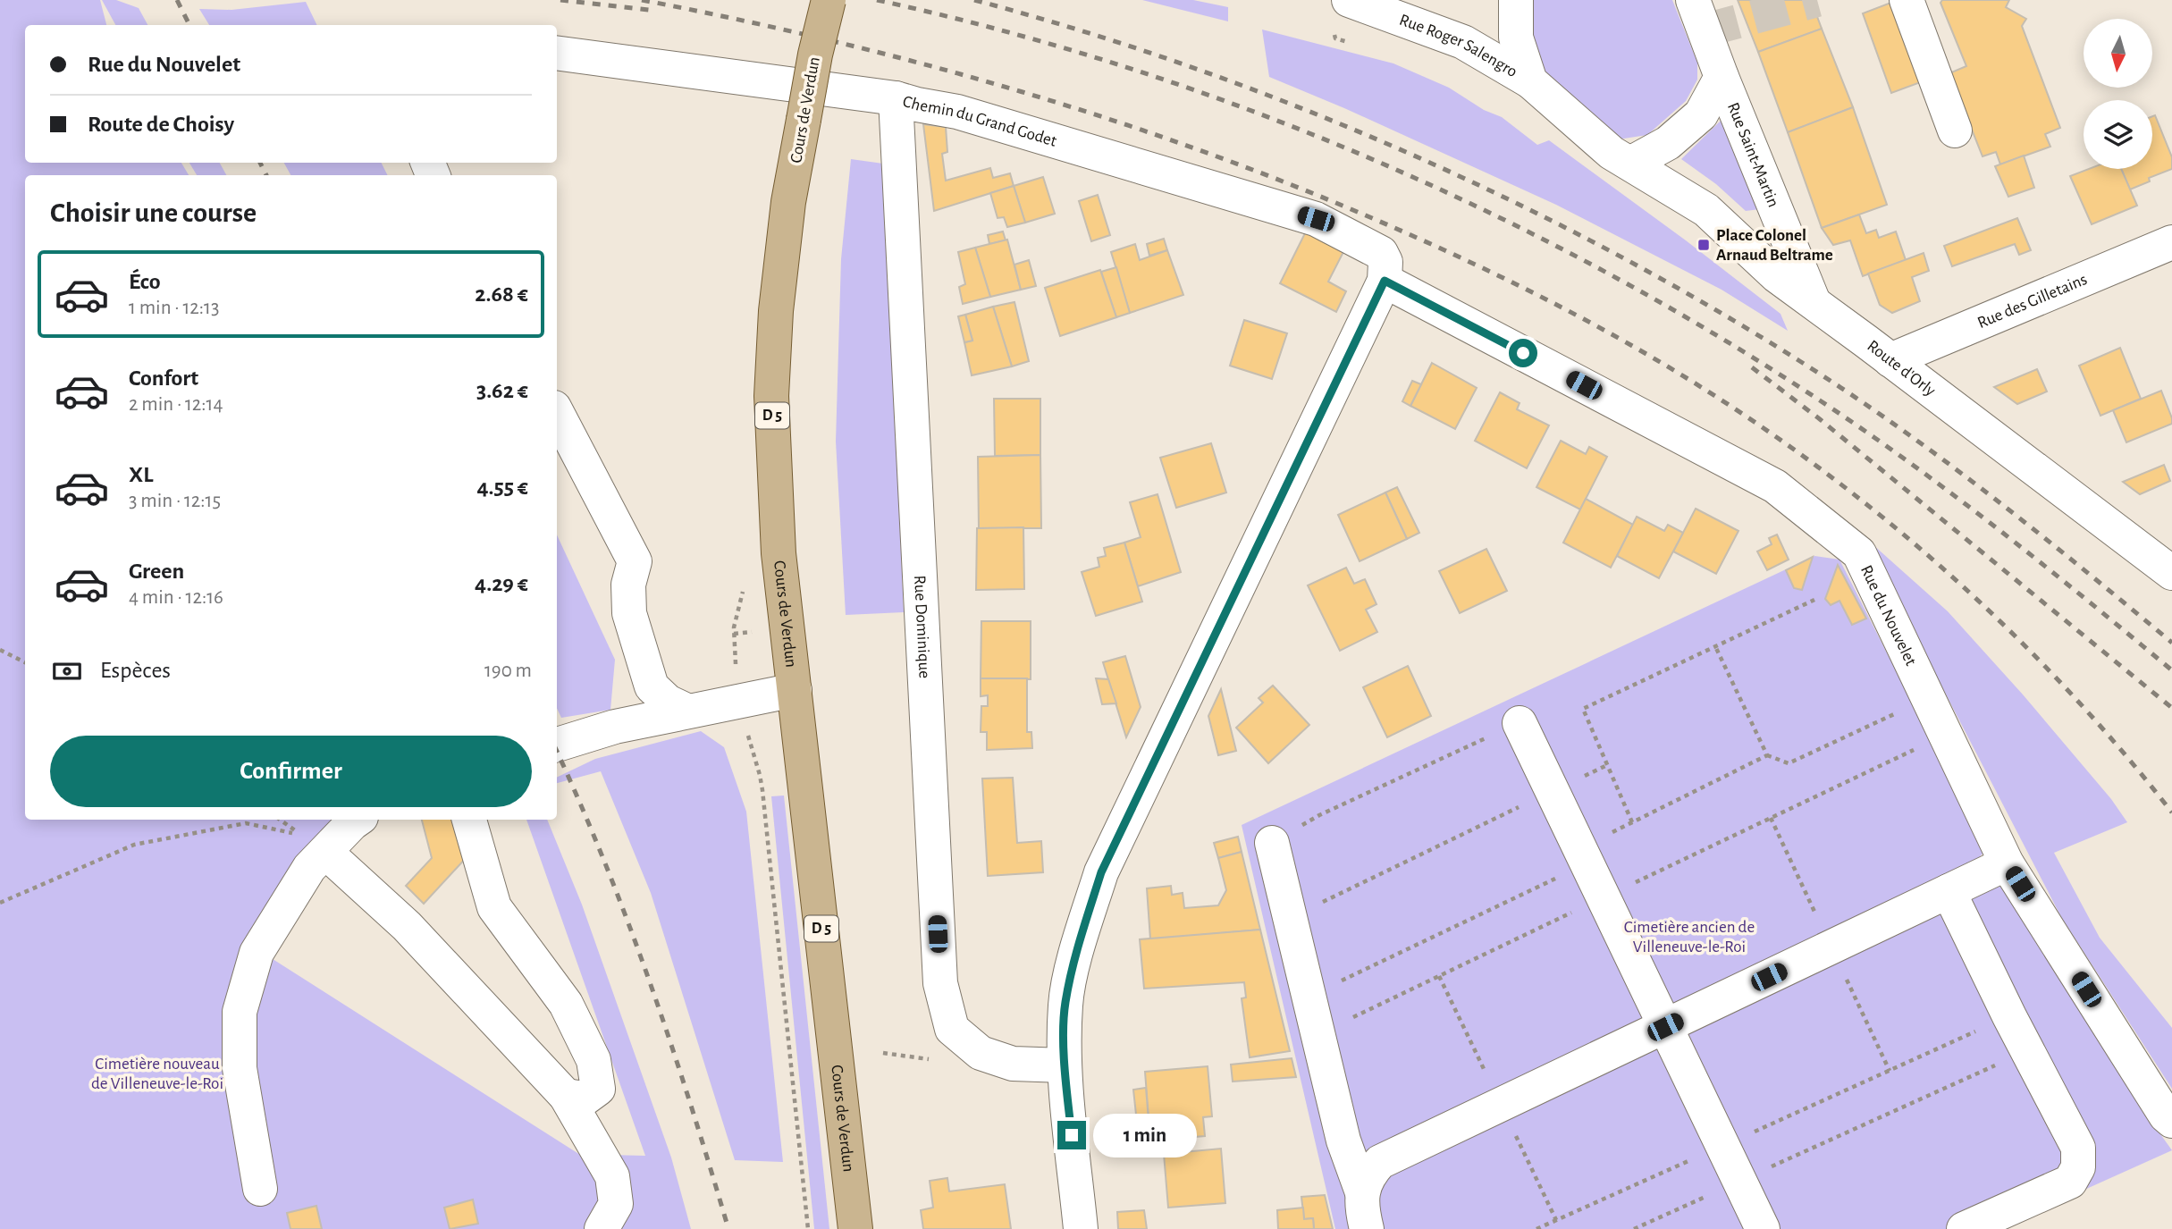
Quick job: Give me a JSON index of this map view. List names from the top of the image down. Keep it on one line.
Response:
{"streets":{"main road":["Cours de Verdun","D 5"],"street":["Rue Roger Salengro","Chemin du Grand Godet","Rue Saint-Martin","Rue des Gilletains","Route d'Orly","Rue du Nouvelet","Rue Dominique"]},"crossings":[["Rue Roger Salengro","Route d'Orly"],["Chemin du Grand Godet","Rue du Nouvelet"],["Chemin du Grand Godet","Rue Dominique"],["Rue Saint-Martin","Route d'Orly"],["Rue des Gilletains","Route d'Orly"]],"parks":["Cimetière ancien de Villeneuve-le-Roi","Cimetière nouveau de Villeneuve-le-Roi"],"places":{"transit":["Place Colonel Arnaud Beltrame"]},"north":"bottom","page":{"banner":["Rue du Nouvelet","Route de Choisy"],"heading":"Choisir une course","list":[{"name":"Éco","note":"1 min · 12:13","value":"2.68 €"},{"name":"Confort","note":"2 min · 12:14","value":"3.62 €"},{"name":"XL","note":"3 min · 12:15","value":"4.55 €"},{"name":"Green","note":"4 min · 12:16","value":"4.29 €"}],"pay":["Espèces","190 m"],"buttons":"Confirmer","bubble":"1 min"}}
